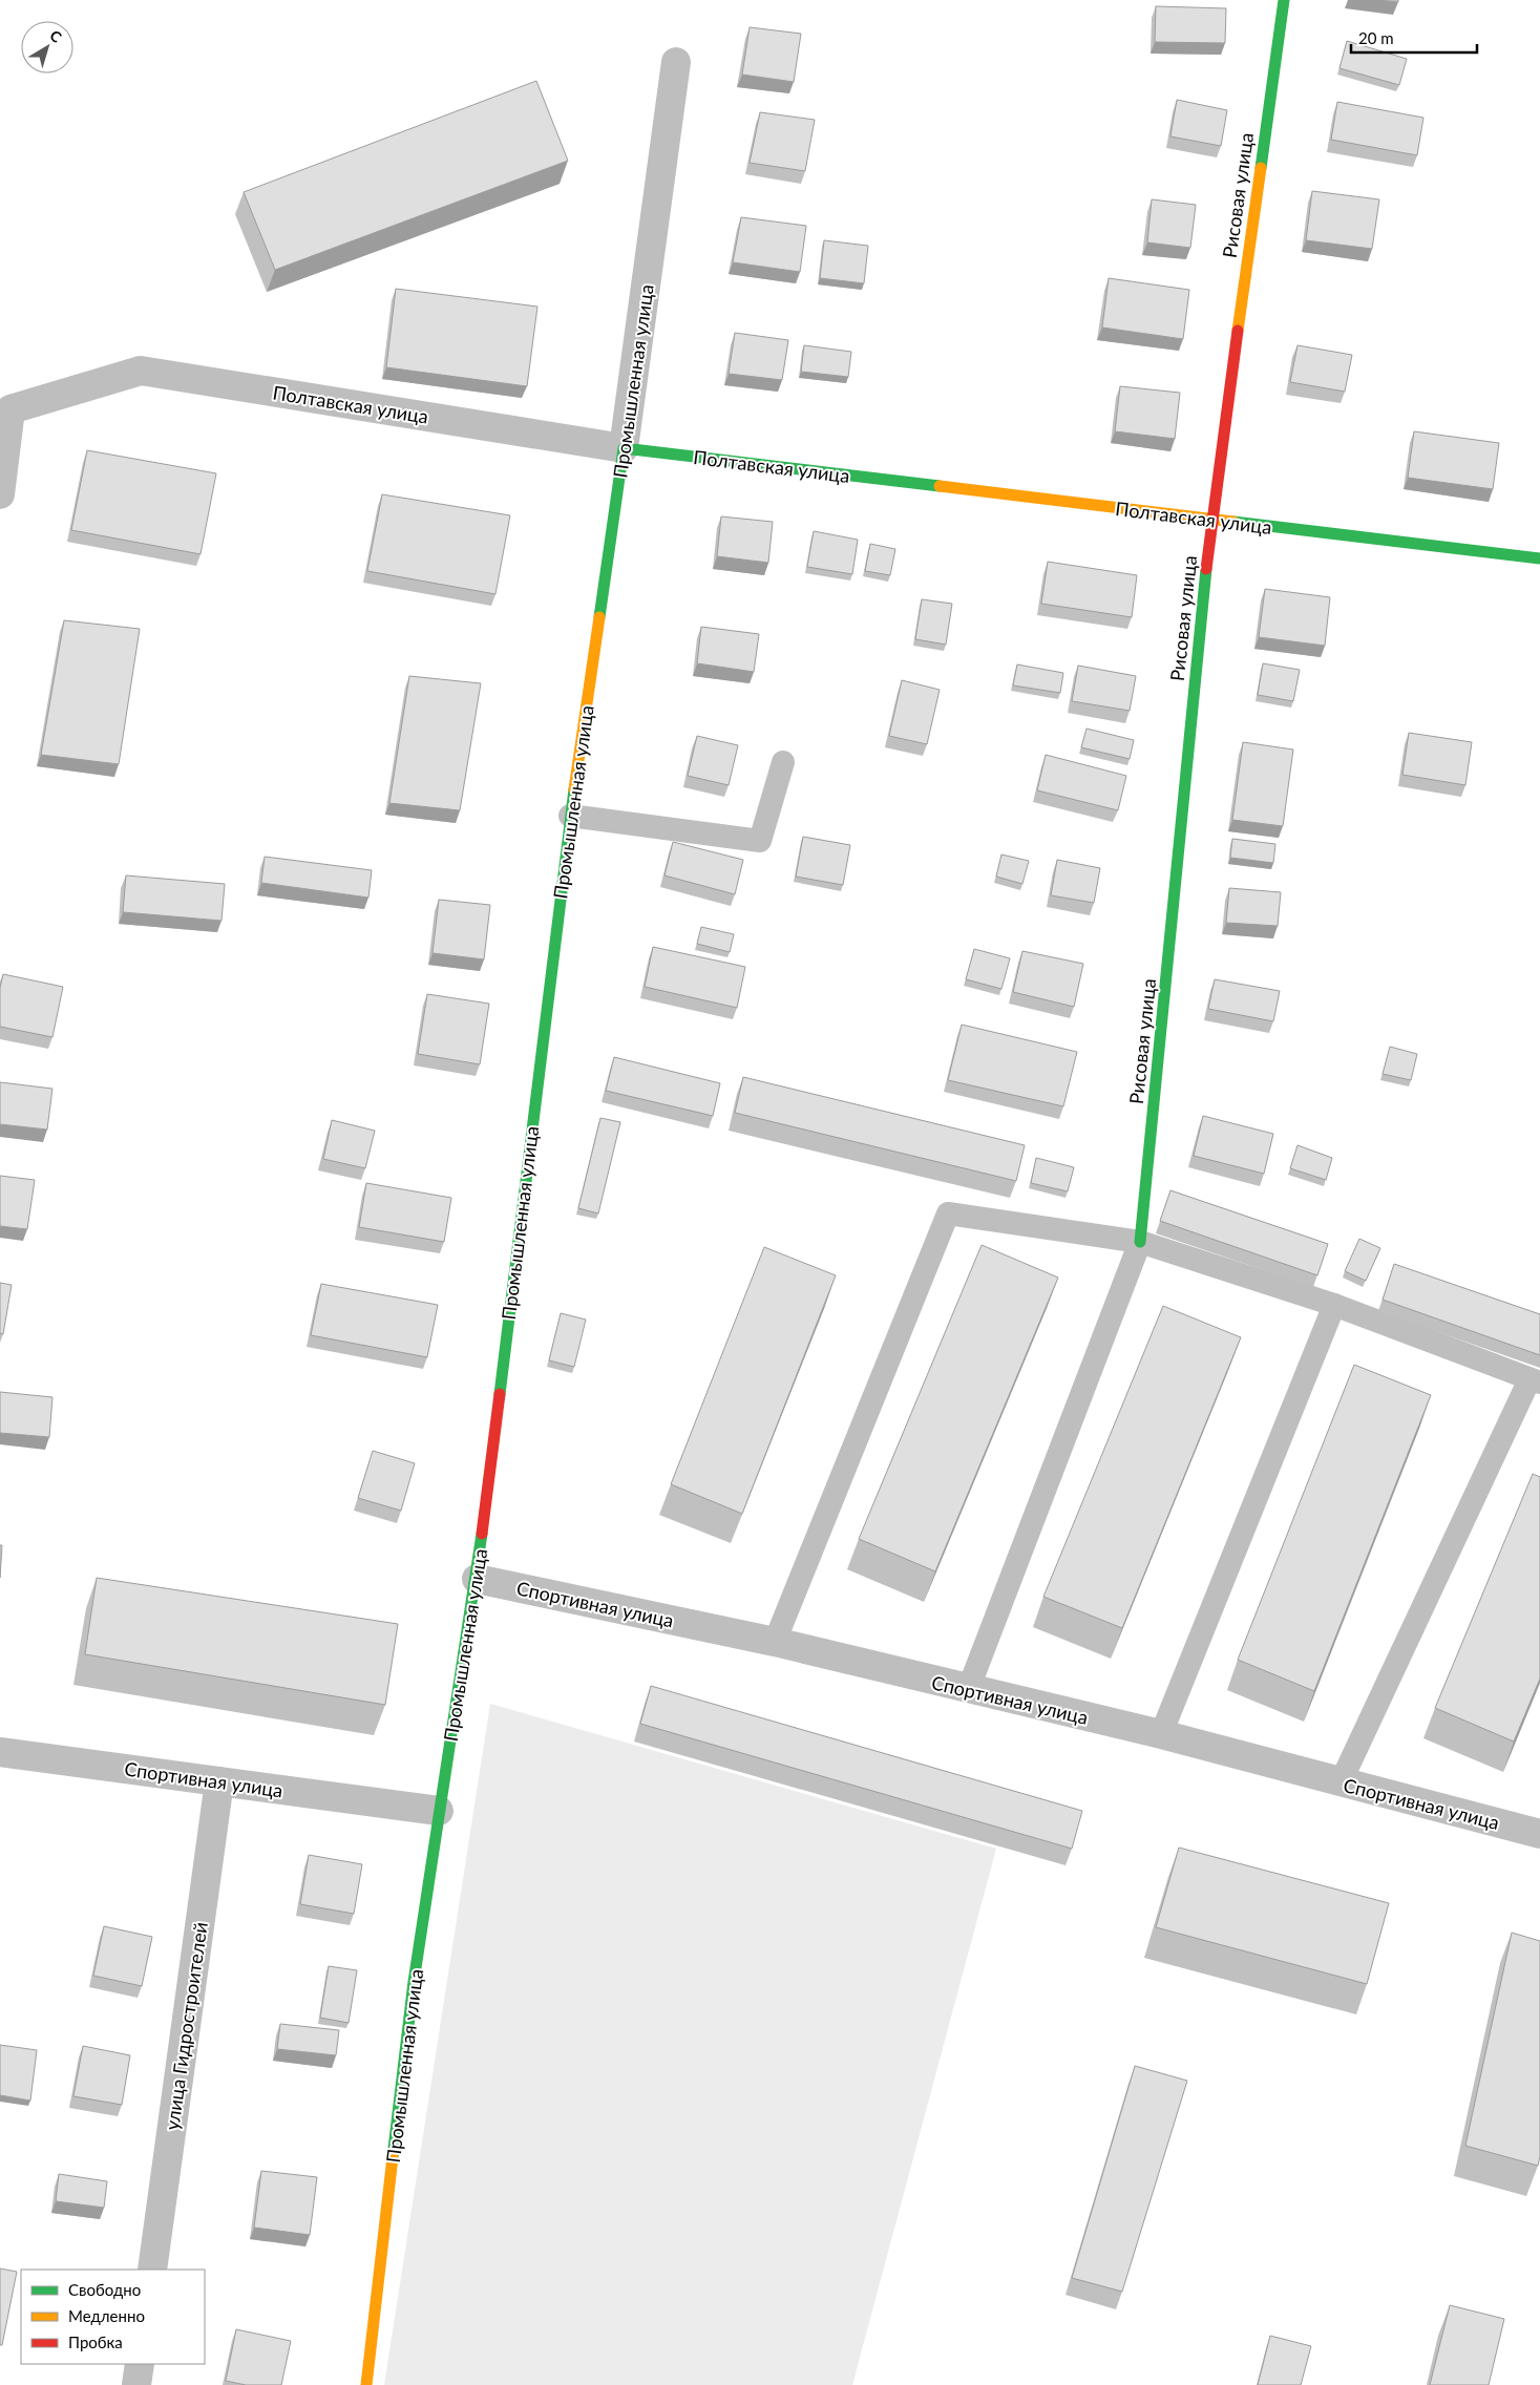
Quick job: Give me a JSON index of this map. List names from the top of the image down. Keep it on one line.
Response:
{"streets":{"street":["Рисовая улица","Промышленная улица","Полтавская улица","Спортивная улица","улица Гидростроителей"]},"crossings":[["Рисовая улица","Полтавская улица"],["Промышленная улица","Полтавская улица"],["Промышленная улица","Спортивная улица"],["Спортивная улица","улица Гидростроителей"]],"legend":["Свободно","Медленно","Пробка"],"scale_bar":"20 m","north":"top right"}
